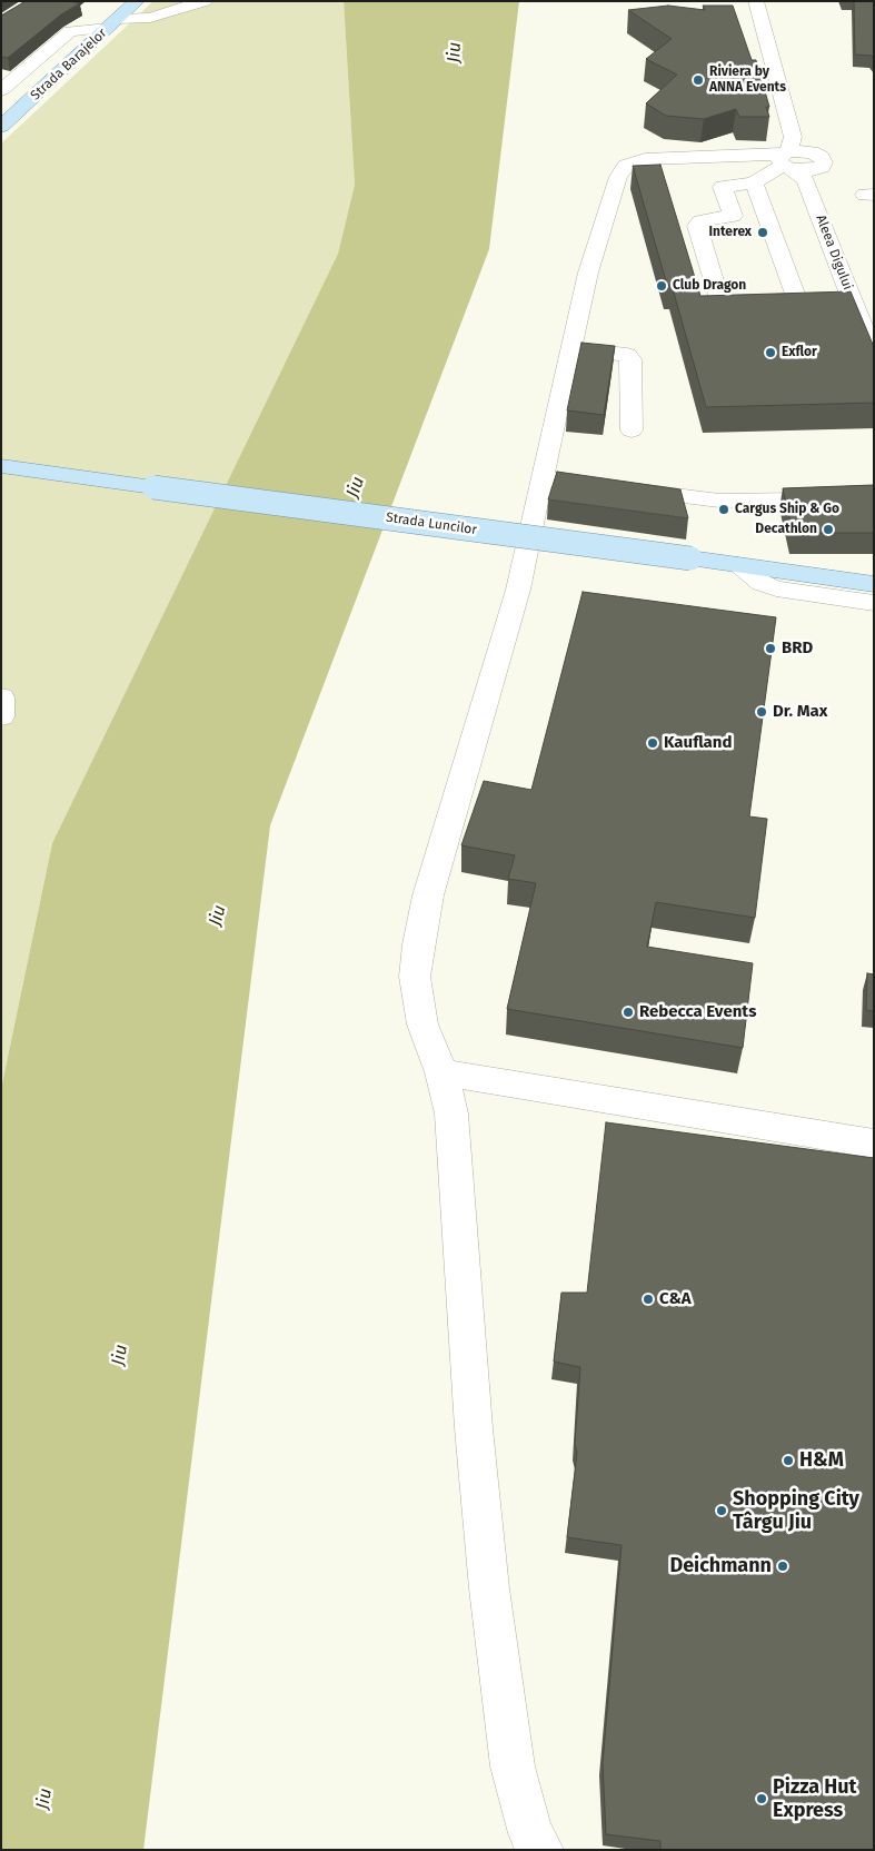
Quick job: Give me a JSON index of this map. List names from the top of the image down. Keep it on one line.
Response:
{"streets":{"main road":["Strada Barajelor","Strada Luncilor"],"street":["Aleea Digului"]},"water":["Jiu"],"places":["Riviera by ANNA Events","Interex","Club Dragon","Exflor","Cargus Ship & Go","Decathlon","BRD","Dr. Max","Kaufland","Rebecca Events","C&A","H&M","Shopping City Târgu Jiu","Deichmann","Pizza Hut Express"]}
